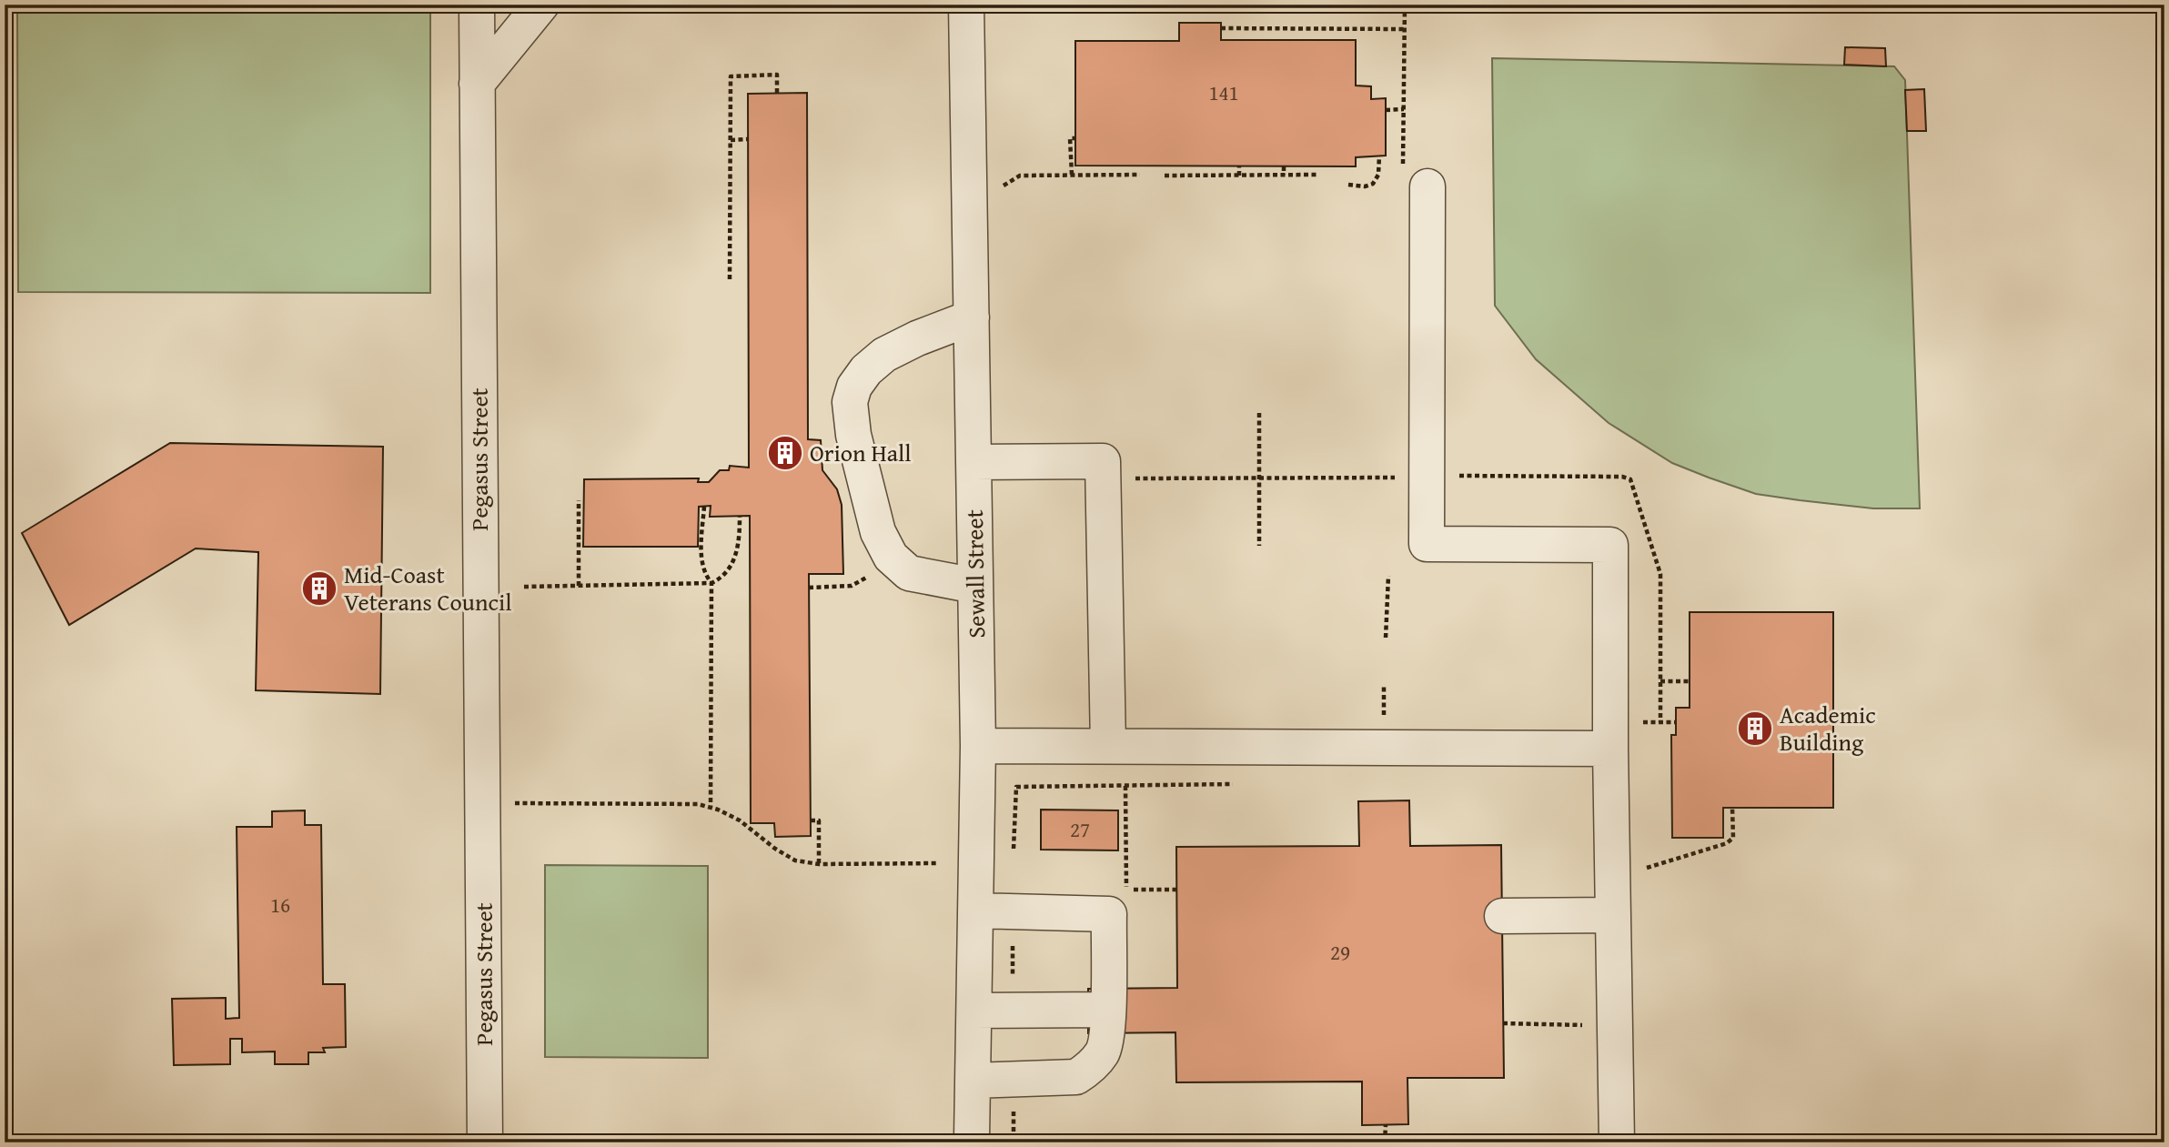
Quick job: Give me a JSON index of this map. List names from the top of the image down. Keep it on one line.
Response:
{"streets":{"street":["Pegasus Street","Sewall Street"]},"places":{"building":["Orion Hall","Mid-Coast Veterans Council","Academic Building"]},"house_numbers":["141","27","16","29"]}
